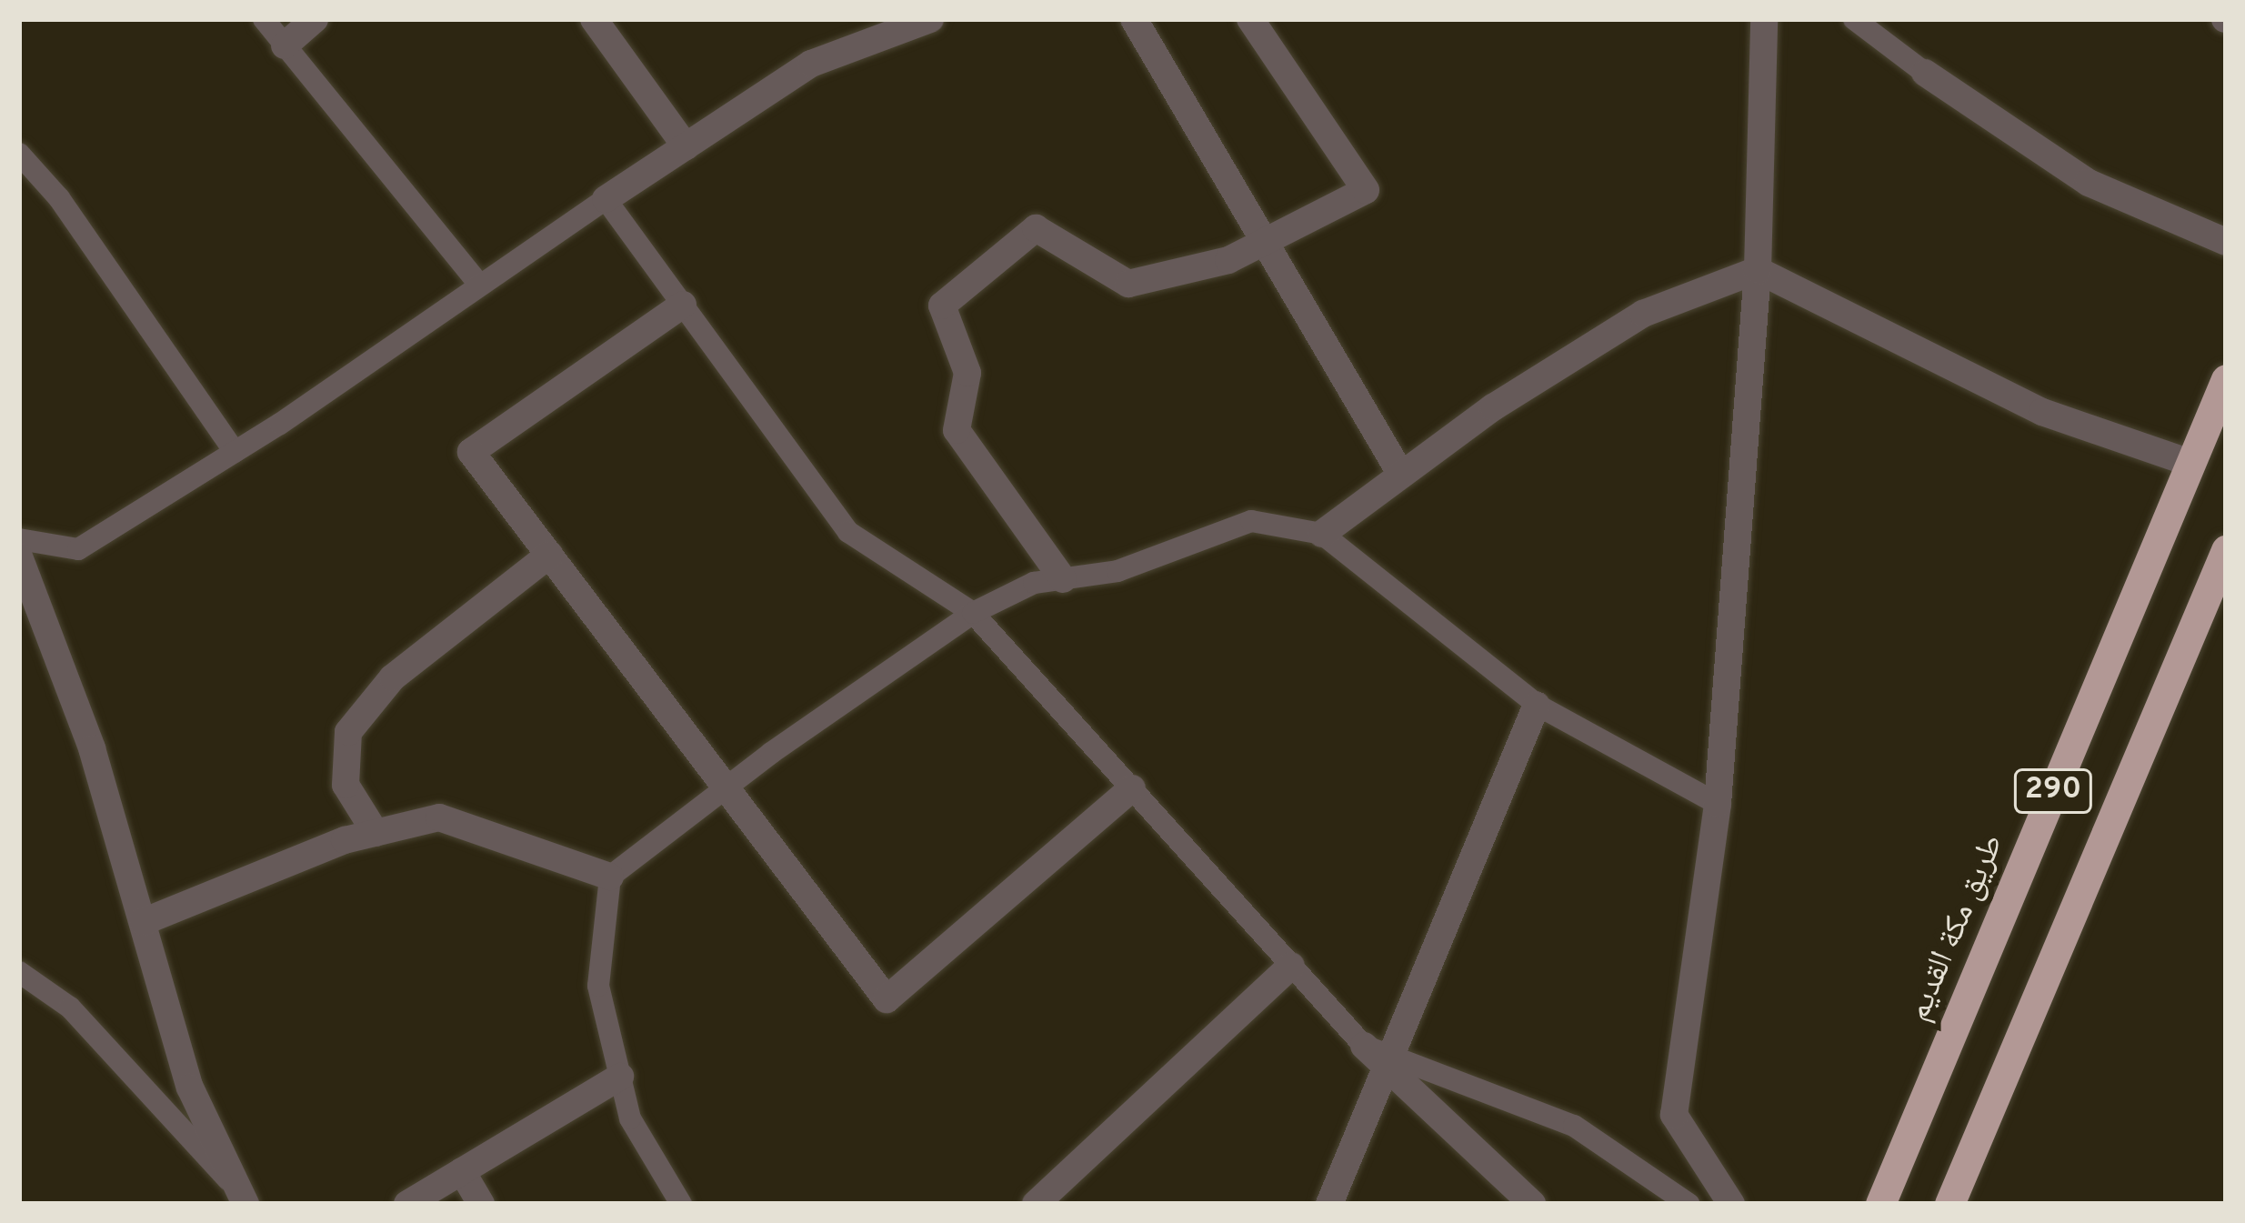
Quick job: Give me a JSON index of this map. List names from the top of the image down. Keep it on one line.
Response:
{"streets":{"highway":["290","طريق مكة القديم"]}}
